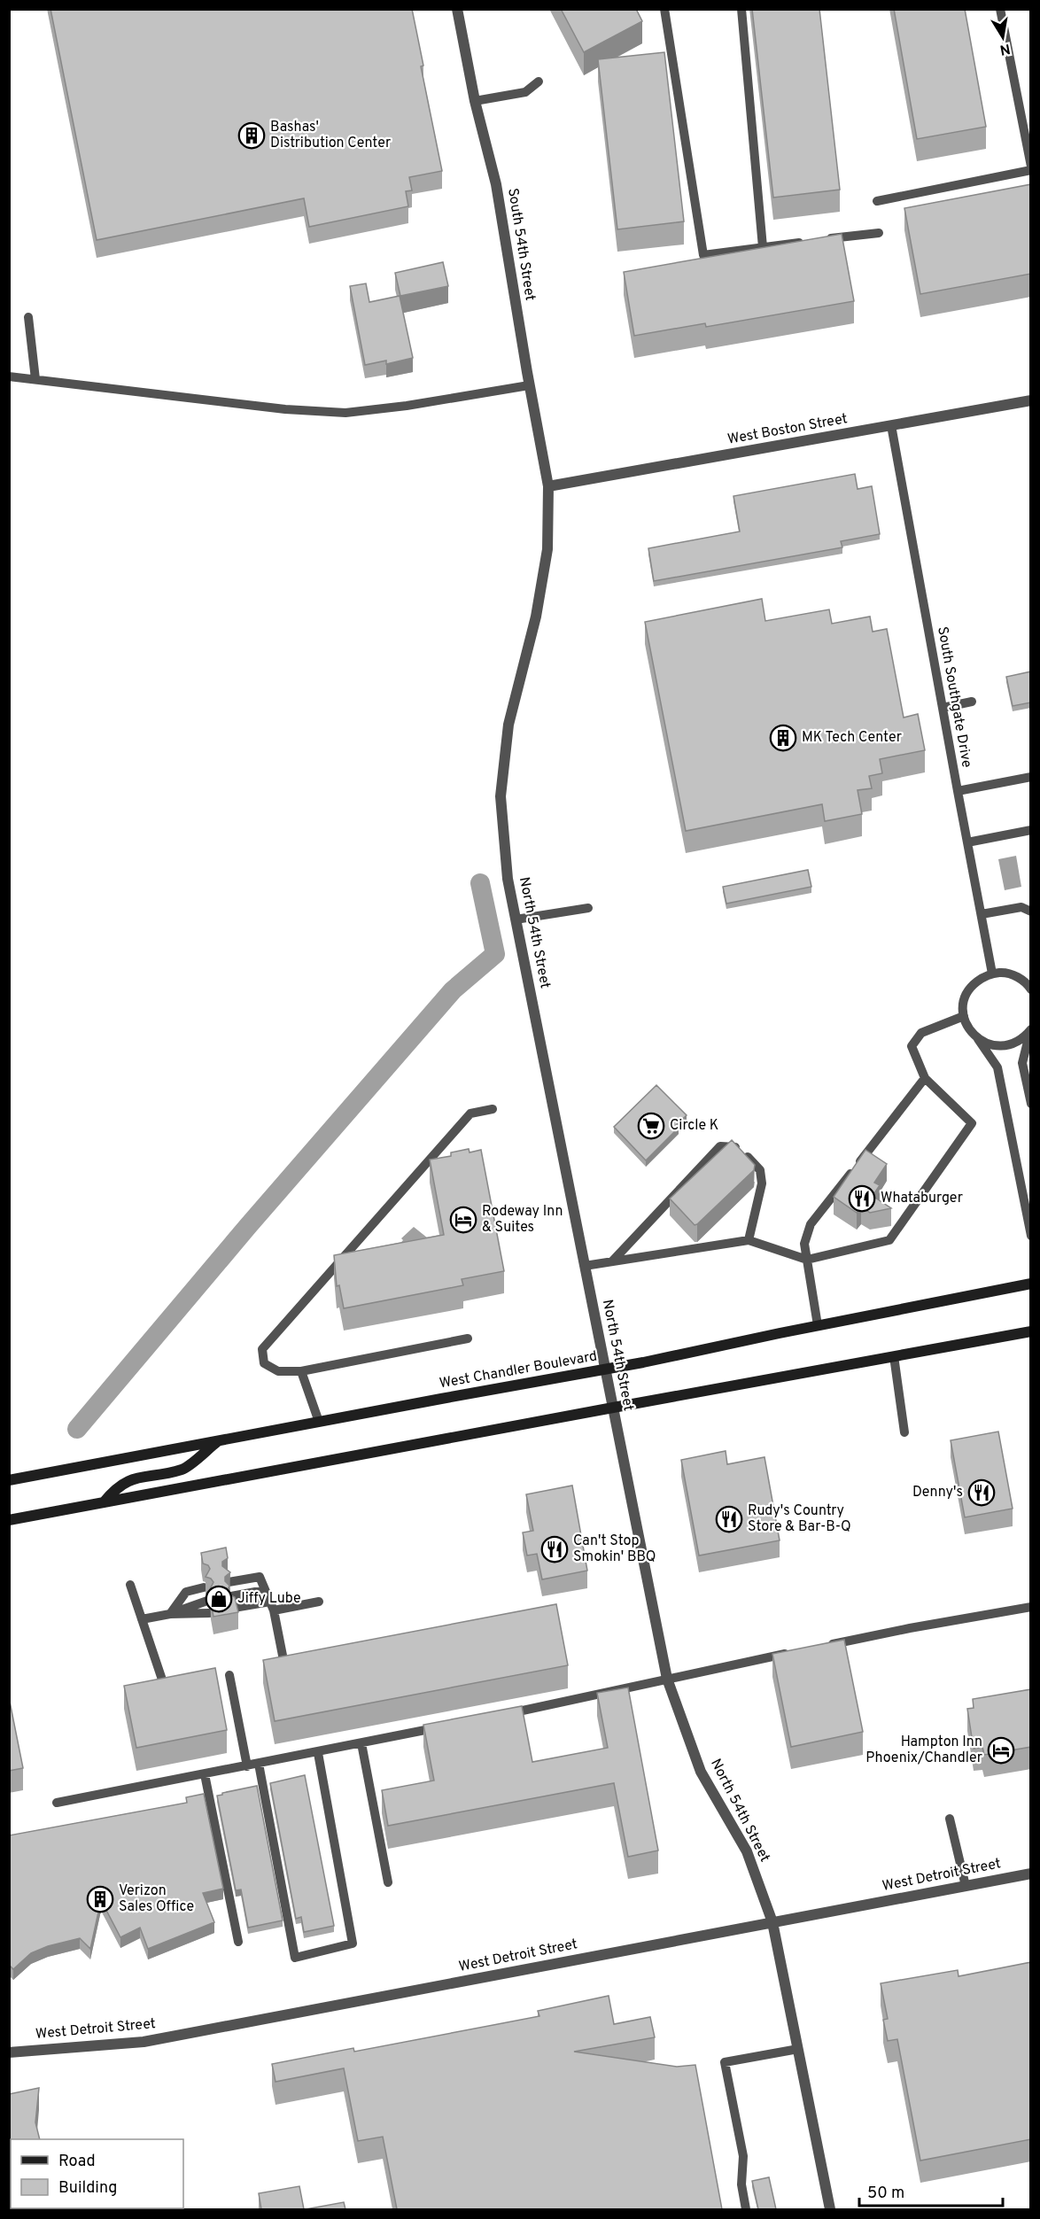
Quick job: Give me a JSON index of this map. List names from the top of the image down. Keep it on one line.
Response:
{"streets":{"main road":["West Chandler Boulevard"],"street":["South 54th Street","West Boston Street","North 54th Street","West Detroit Street"],"lane":["South Southgate Drive"]},"crossings":[["South 54th Street","West Boston Street"],["South 54th Street","North 54th Street"],["West Boston Street","South Southgate Drive"],["West Boston Street","North 54th Street"],["North 54th Street","West Chandler Boulevard"],["North 54th Street","West Detroit Street"]],"places":{"building":["Bashas' Distribution Center","MK Tech Center","Verizon Sales Office"],"supermarket":["Circle K"],"restaurant":["Whataburger","Denny's","Rudy's Country Store & Bar-B-Q","Can't Stop Smokin' BBQ"],"hotel":["Rodeway Inn & Suites","Hampton Inn Phoenix/Chandler"],"shop":["Jiffy Lube"]},"legend":["Road","Building"],"scale_bar":"50 m","north":"bottom"}
